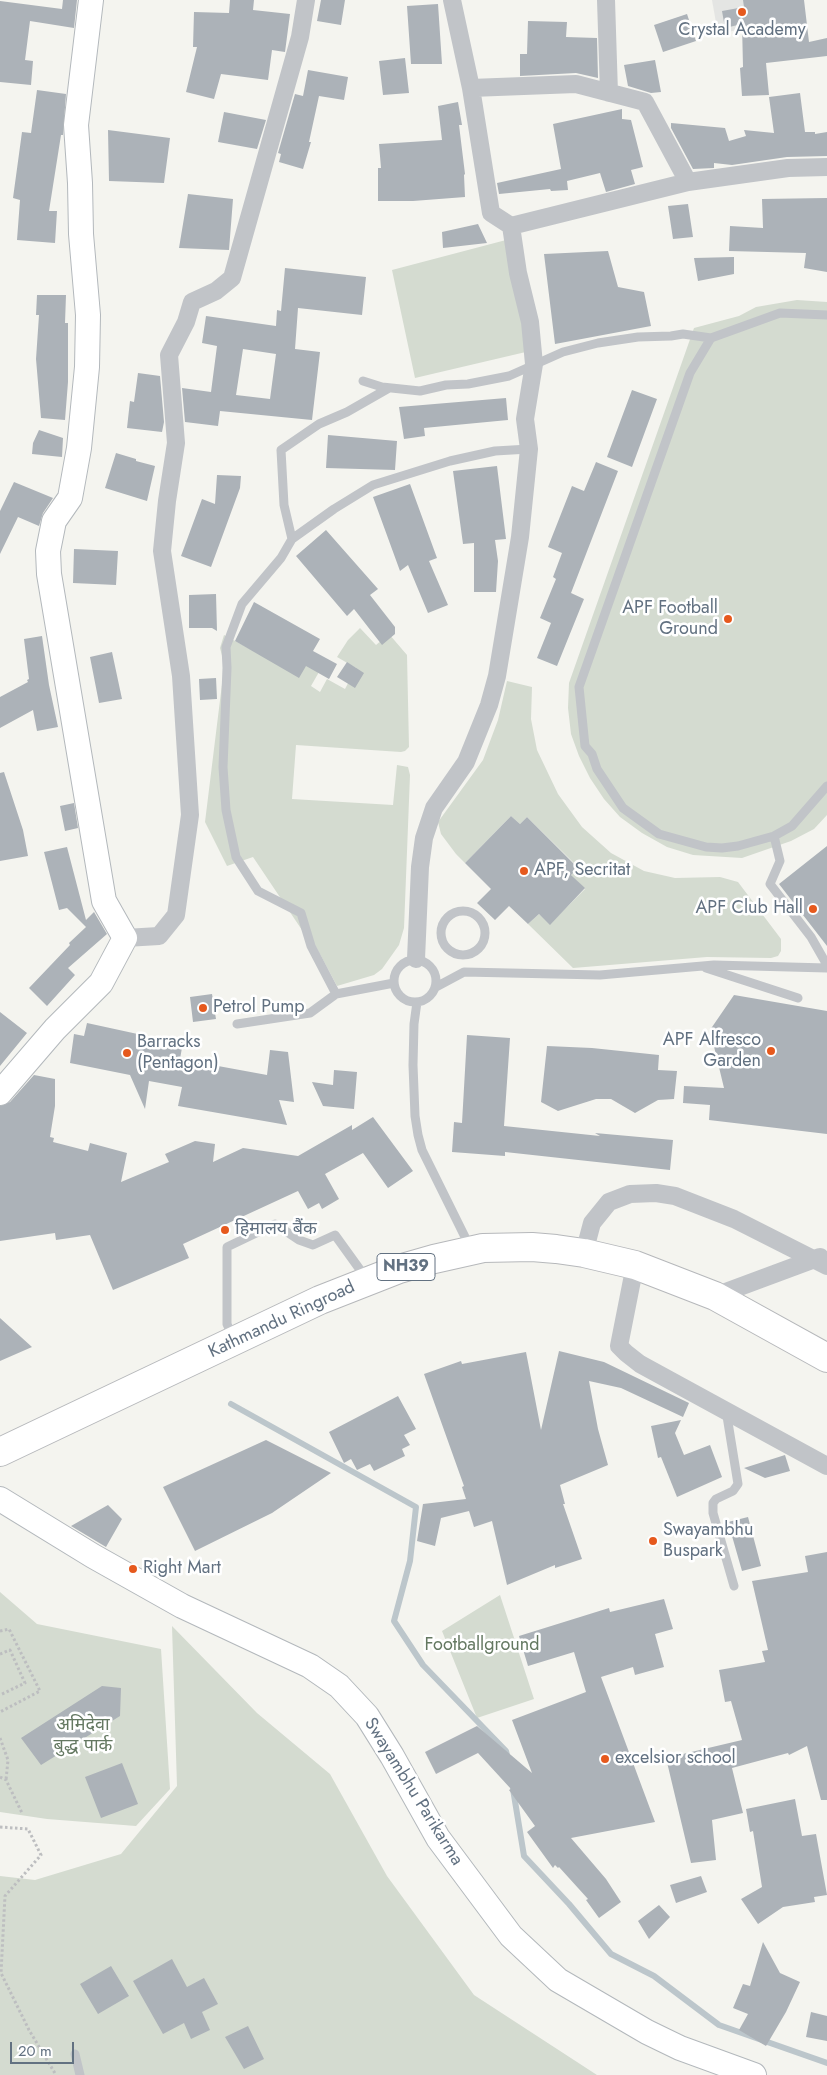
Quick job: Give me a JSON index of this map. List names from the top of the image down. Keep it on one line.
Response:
{"streets":{"highway":["NH39","Kathmandu Ringroad"],"street":["Swayambhu Parikarma"]},"parks":["Footballground","अमिदेवा बुद्ध पार्क"],"places":["Crystal Academy","APF Football Ground","APF, Secritat","APF Club Hall","Petrol Pump","APF Alfresco Garden","Barracks (Pentagon)","हिमालय बैंक","Swayambhu Buspark","Right Mart","excelsior school"],"scale_bar":"20 m"}
